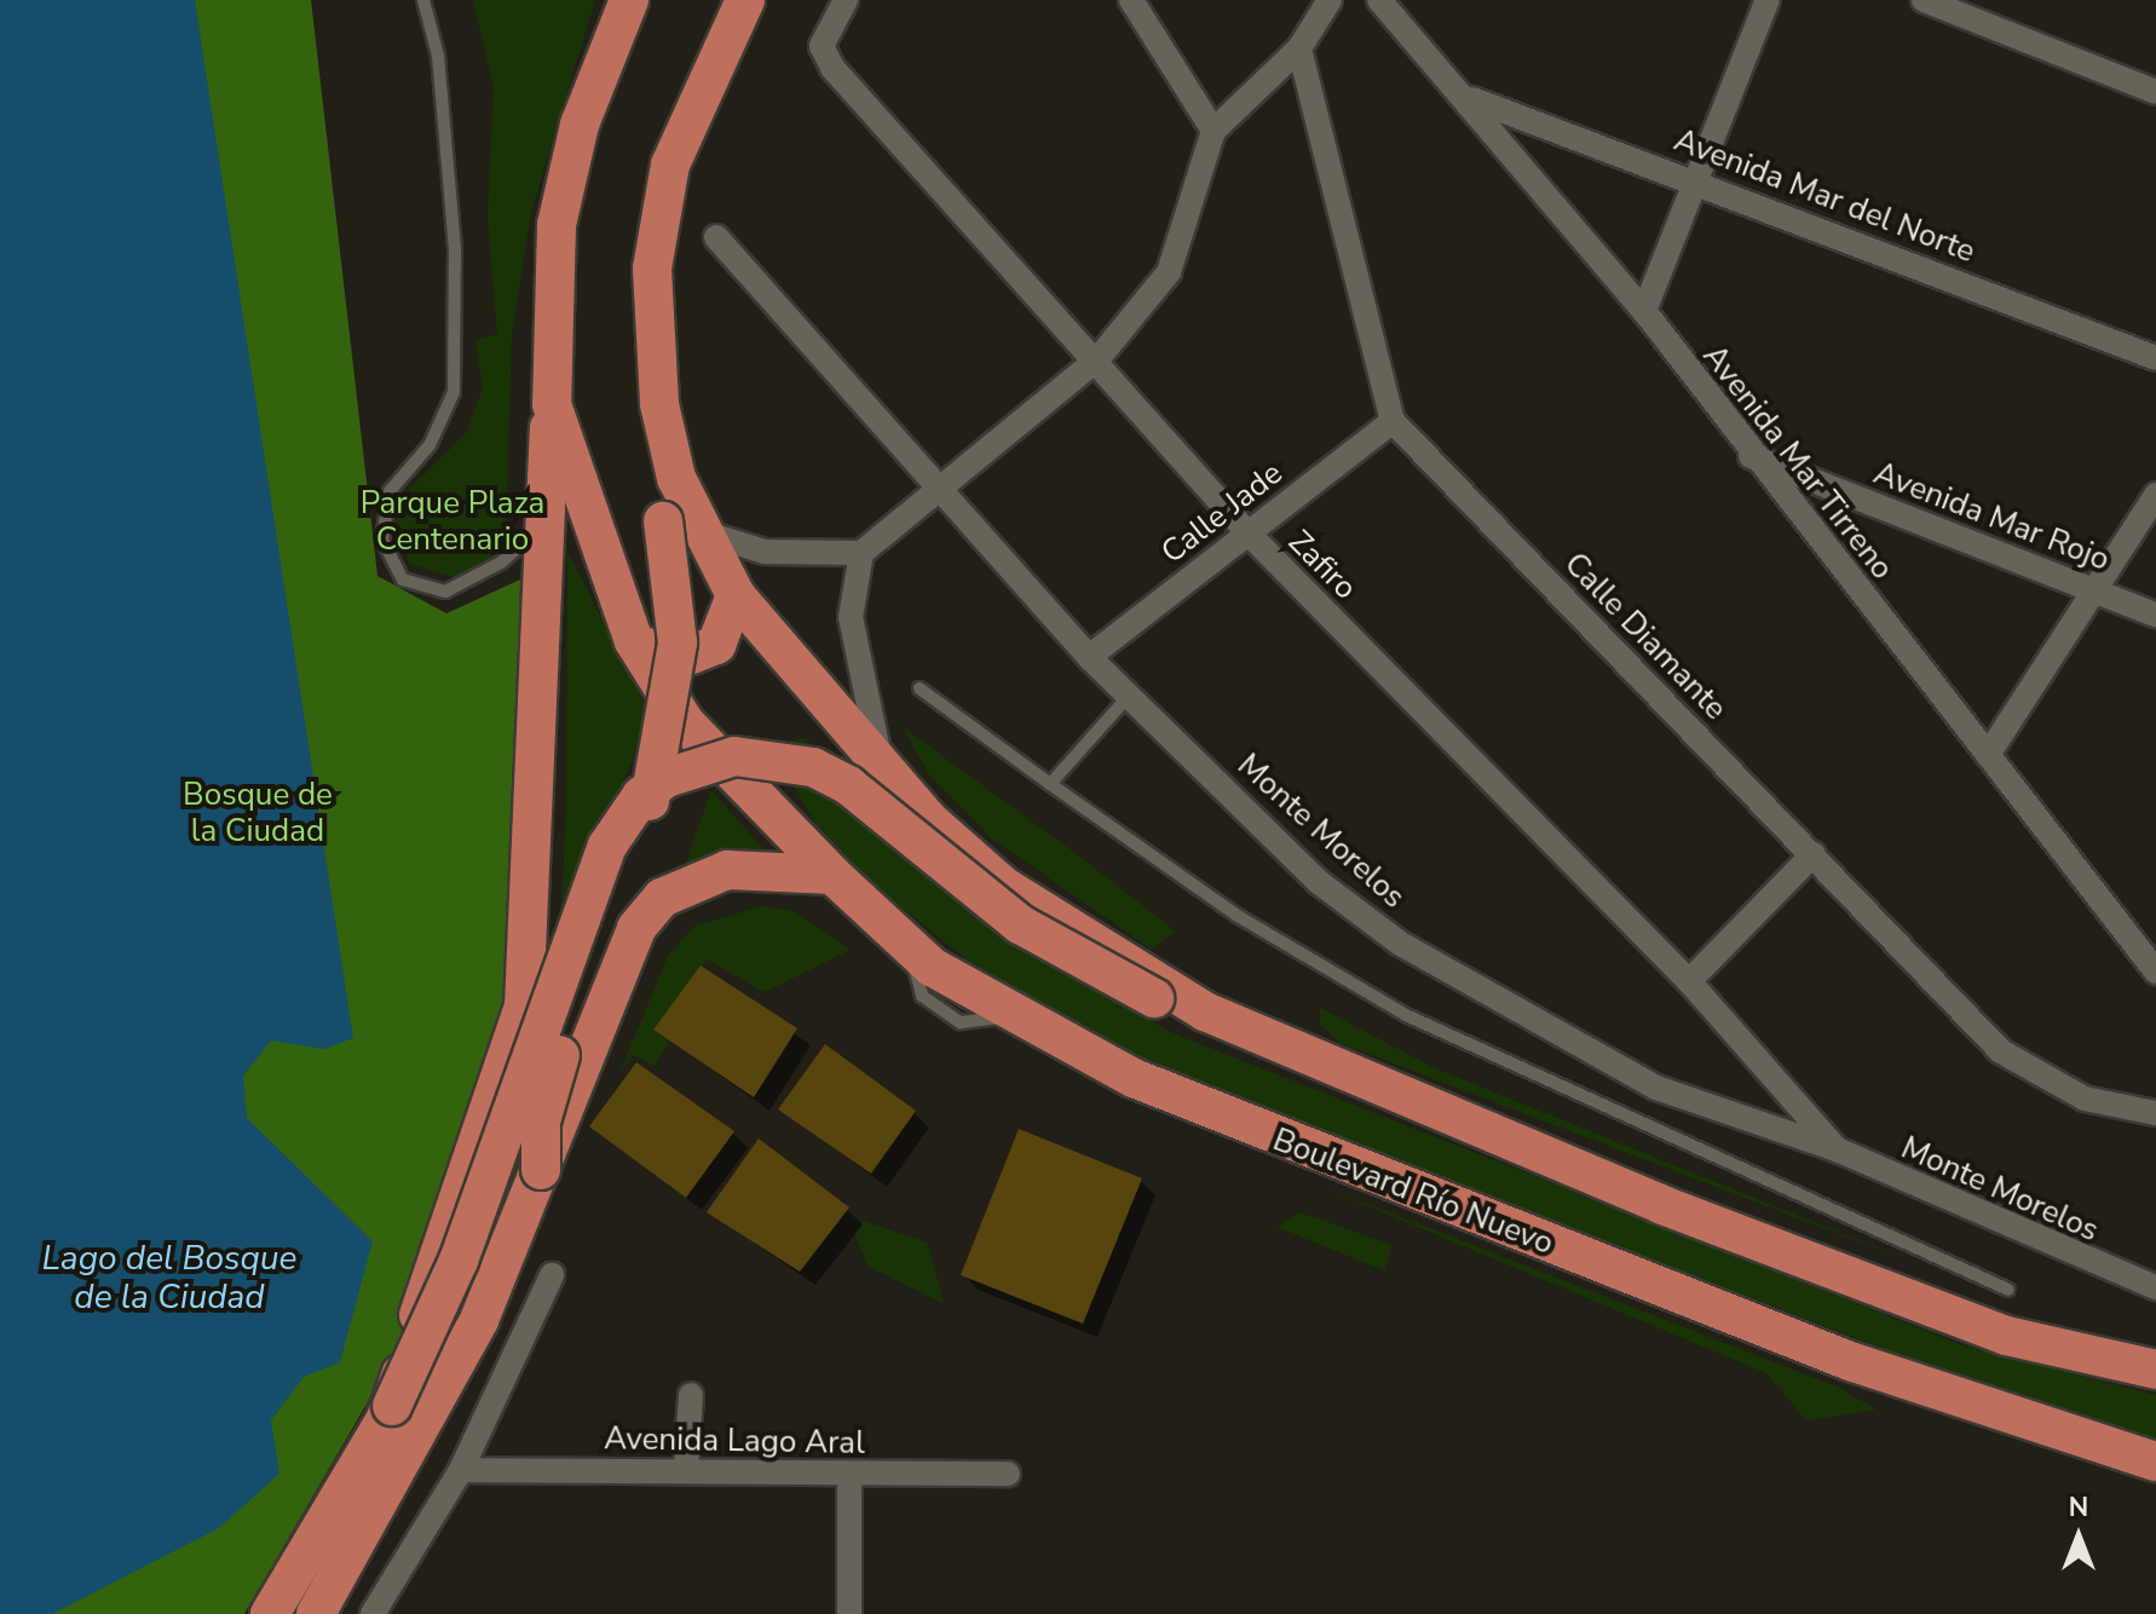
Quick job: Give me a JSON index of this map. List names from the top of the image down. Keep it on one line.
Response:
{"streets":{"highway":["Boulevard Río Nuevo"],"street":["Avenida Mar del Norte","Avenida Mar Tirreno","Calle Jade","Avenida Mar Rojo","Zafiro","Calle Diamante","Monte Morelos","Avenida Lago Aral"]},"crossings":[["Avenida Mar del Norte","Avenida Mar Tirreno"],["Avenida Mar Tirreno","Avenida Mar Rojo"],["Calle Jade","Zafiro"],["Calle Jade","Calle Diamante"],["Calle Jade","Monte Morelos"],["Zafiro","Monte Morelos"]],"water":["Lago del Bosque de la Ciudad"],"parks":["Parque Plaza Centenario","Bosque de la Ciudad"],"north":"top"}
